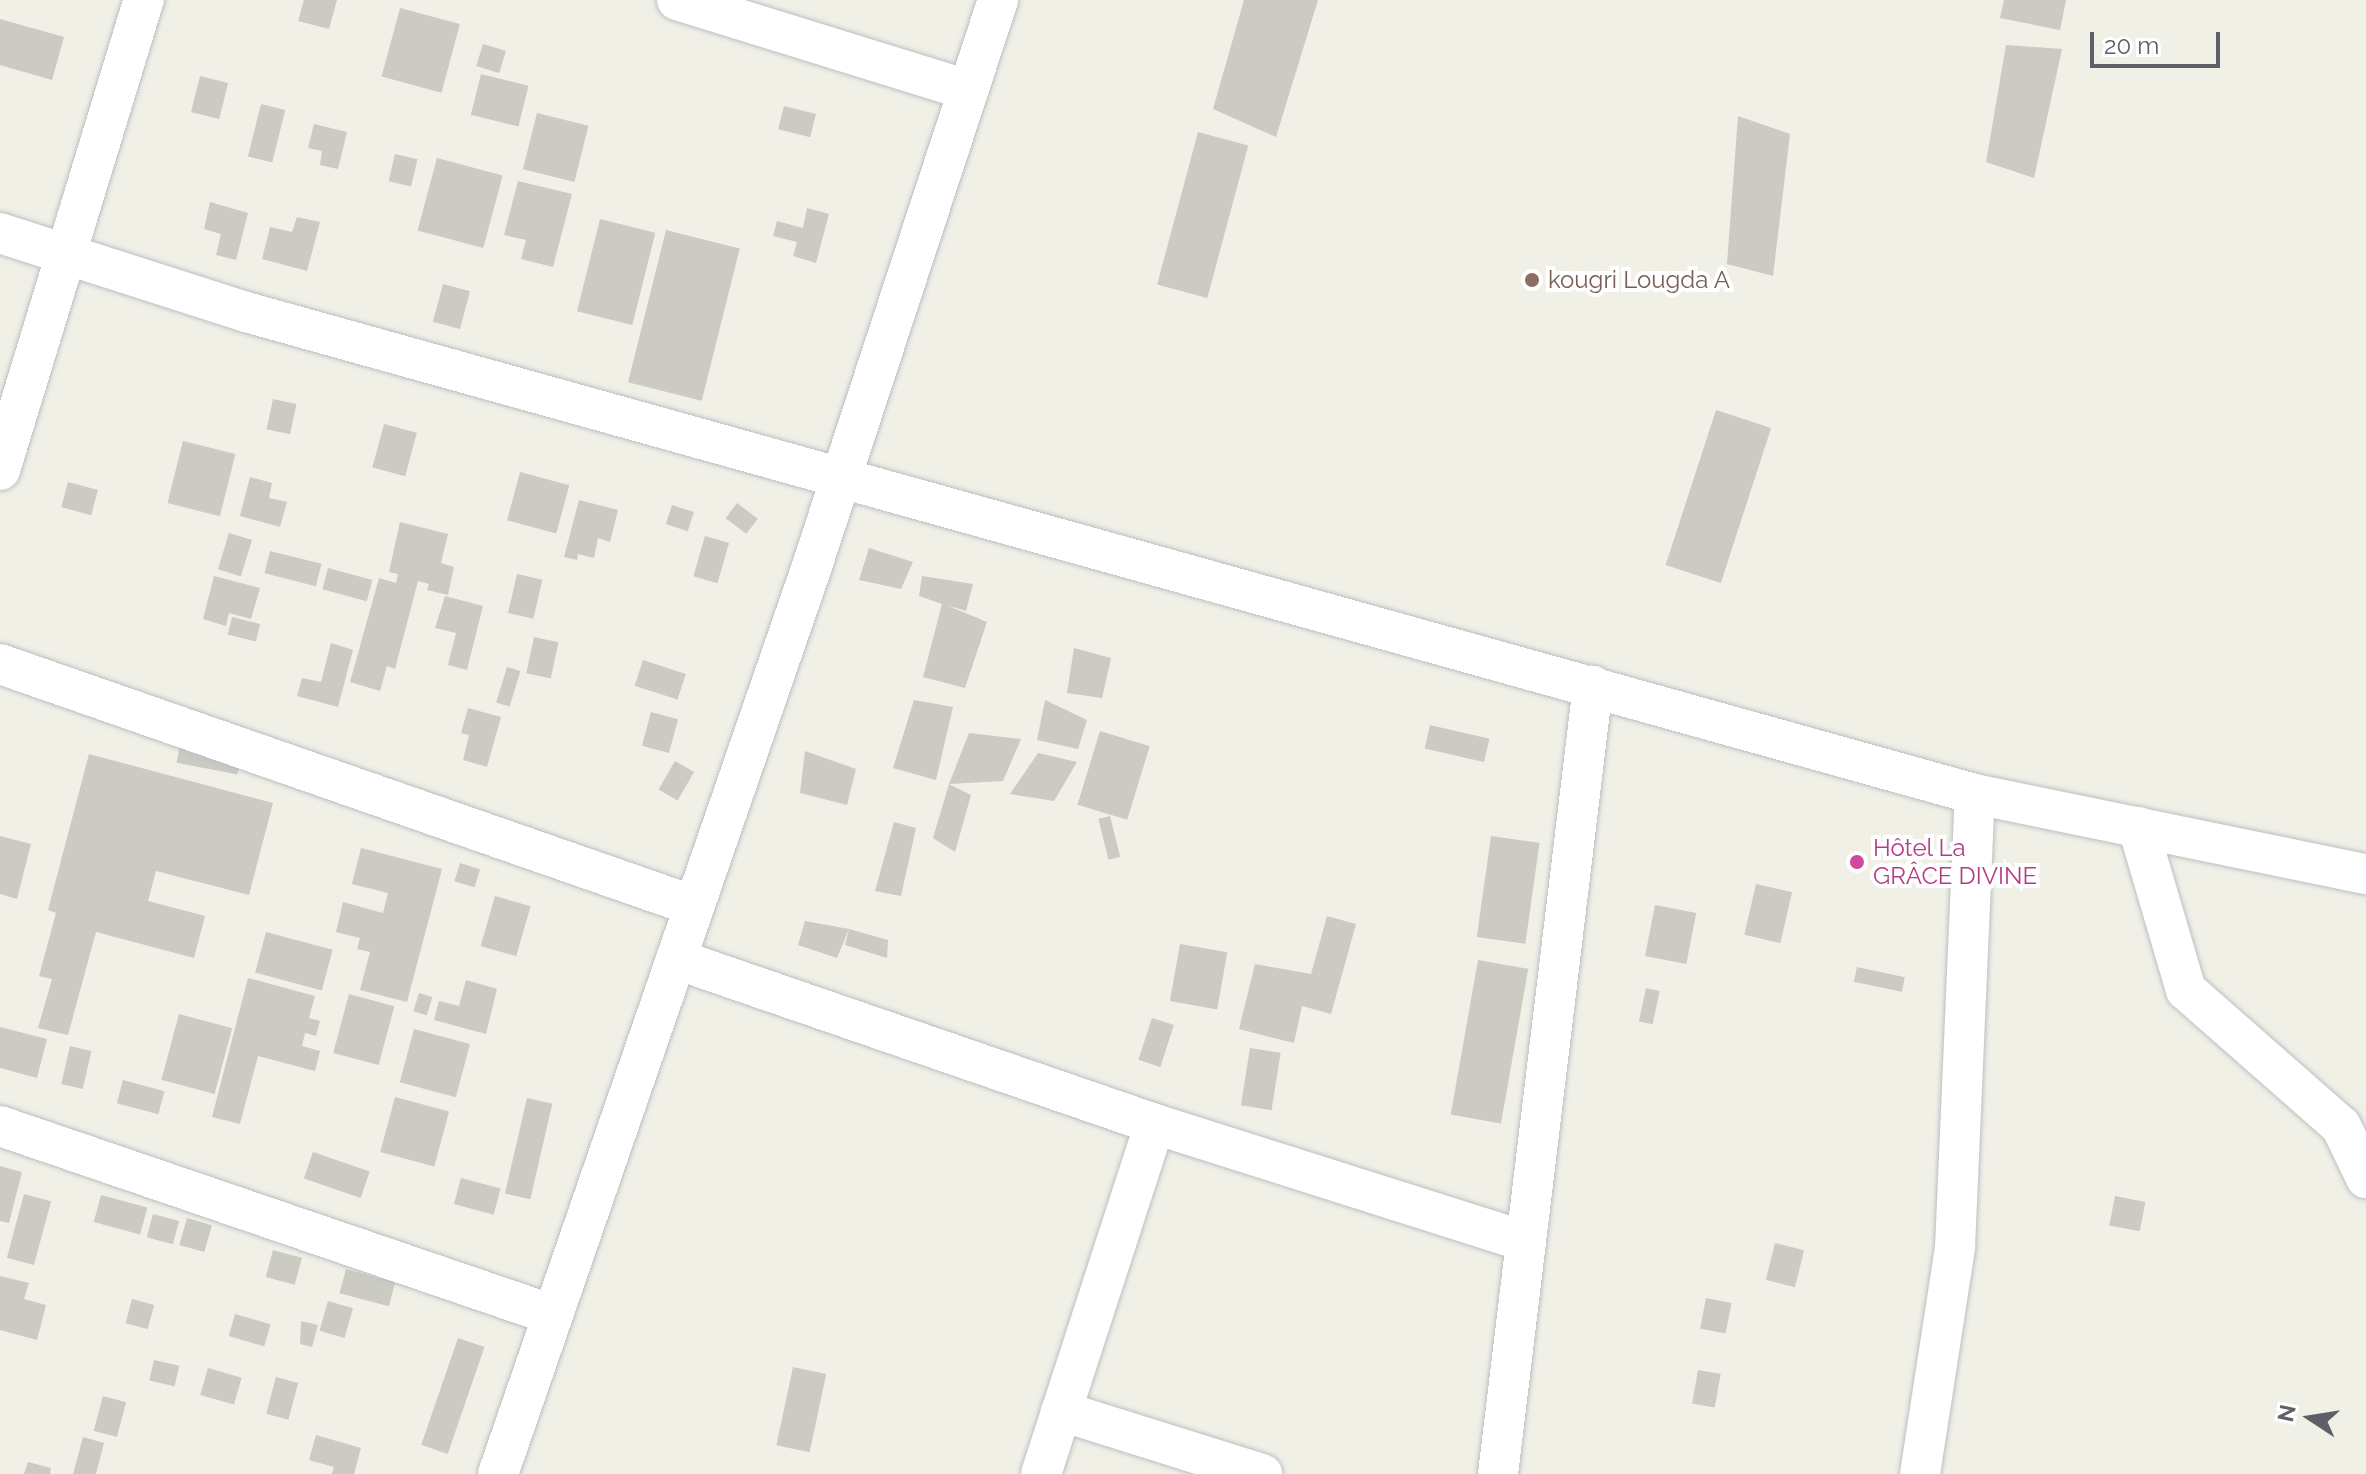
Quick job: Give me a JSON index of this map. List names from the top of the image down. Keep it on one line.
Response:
{"places":["kougri Lougda A","Hôtel La GRÂCE DIVINE"],"scale_bar":"20 m","north":"left"}
